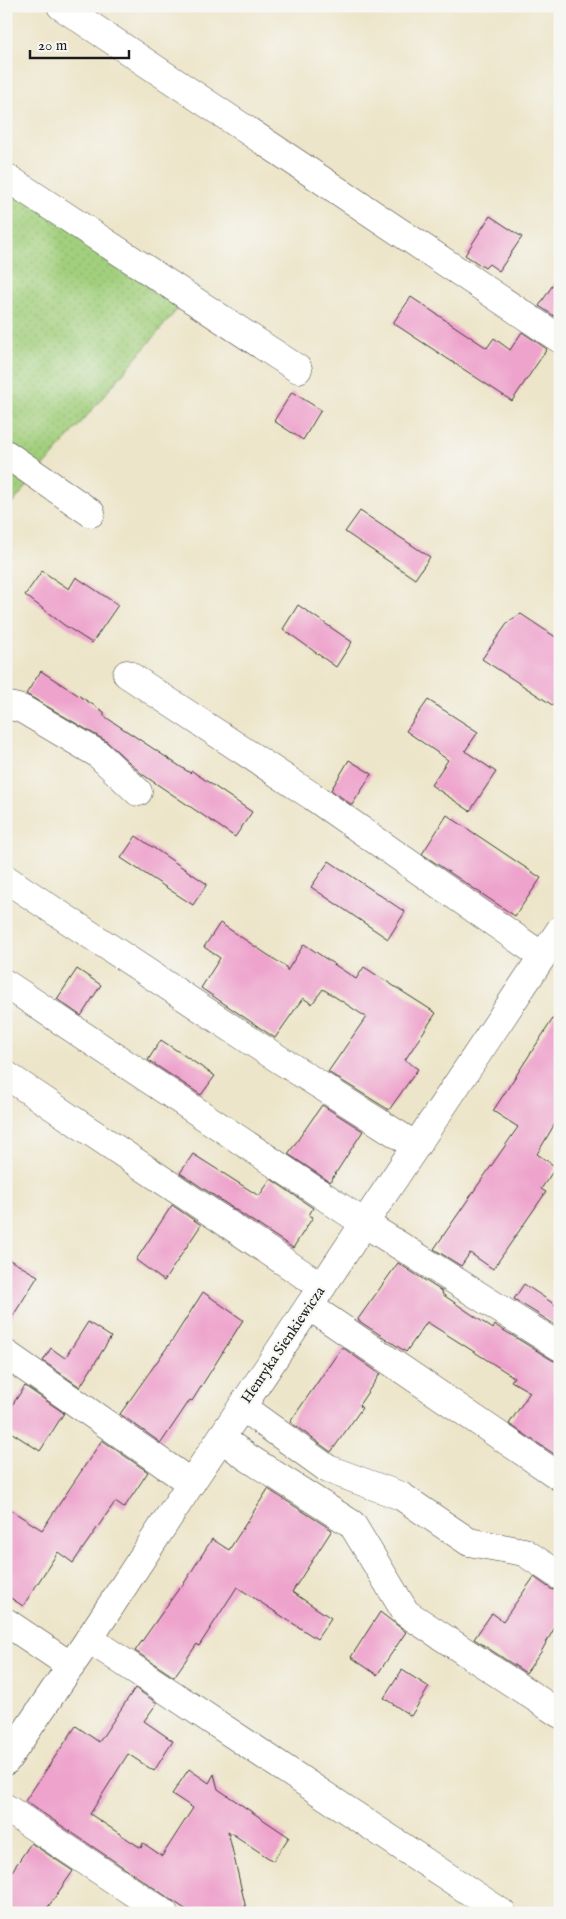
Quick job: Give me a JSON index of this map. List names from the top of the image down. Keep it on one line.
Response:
{"streets":{"street":["Henryka Sienkiewicza"]},"scale_bar":"20 m"}
